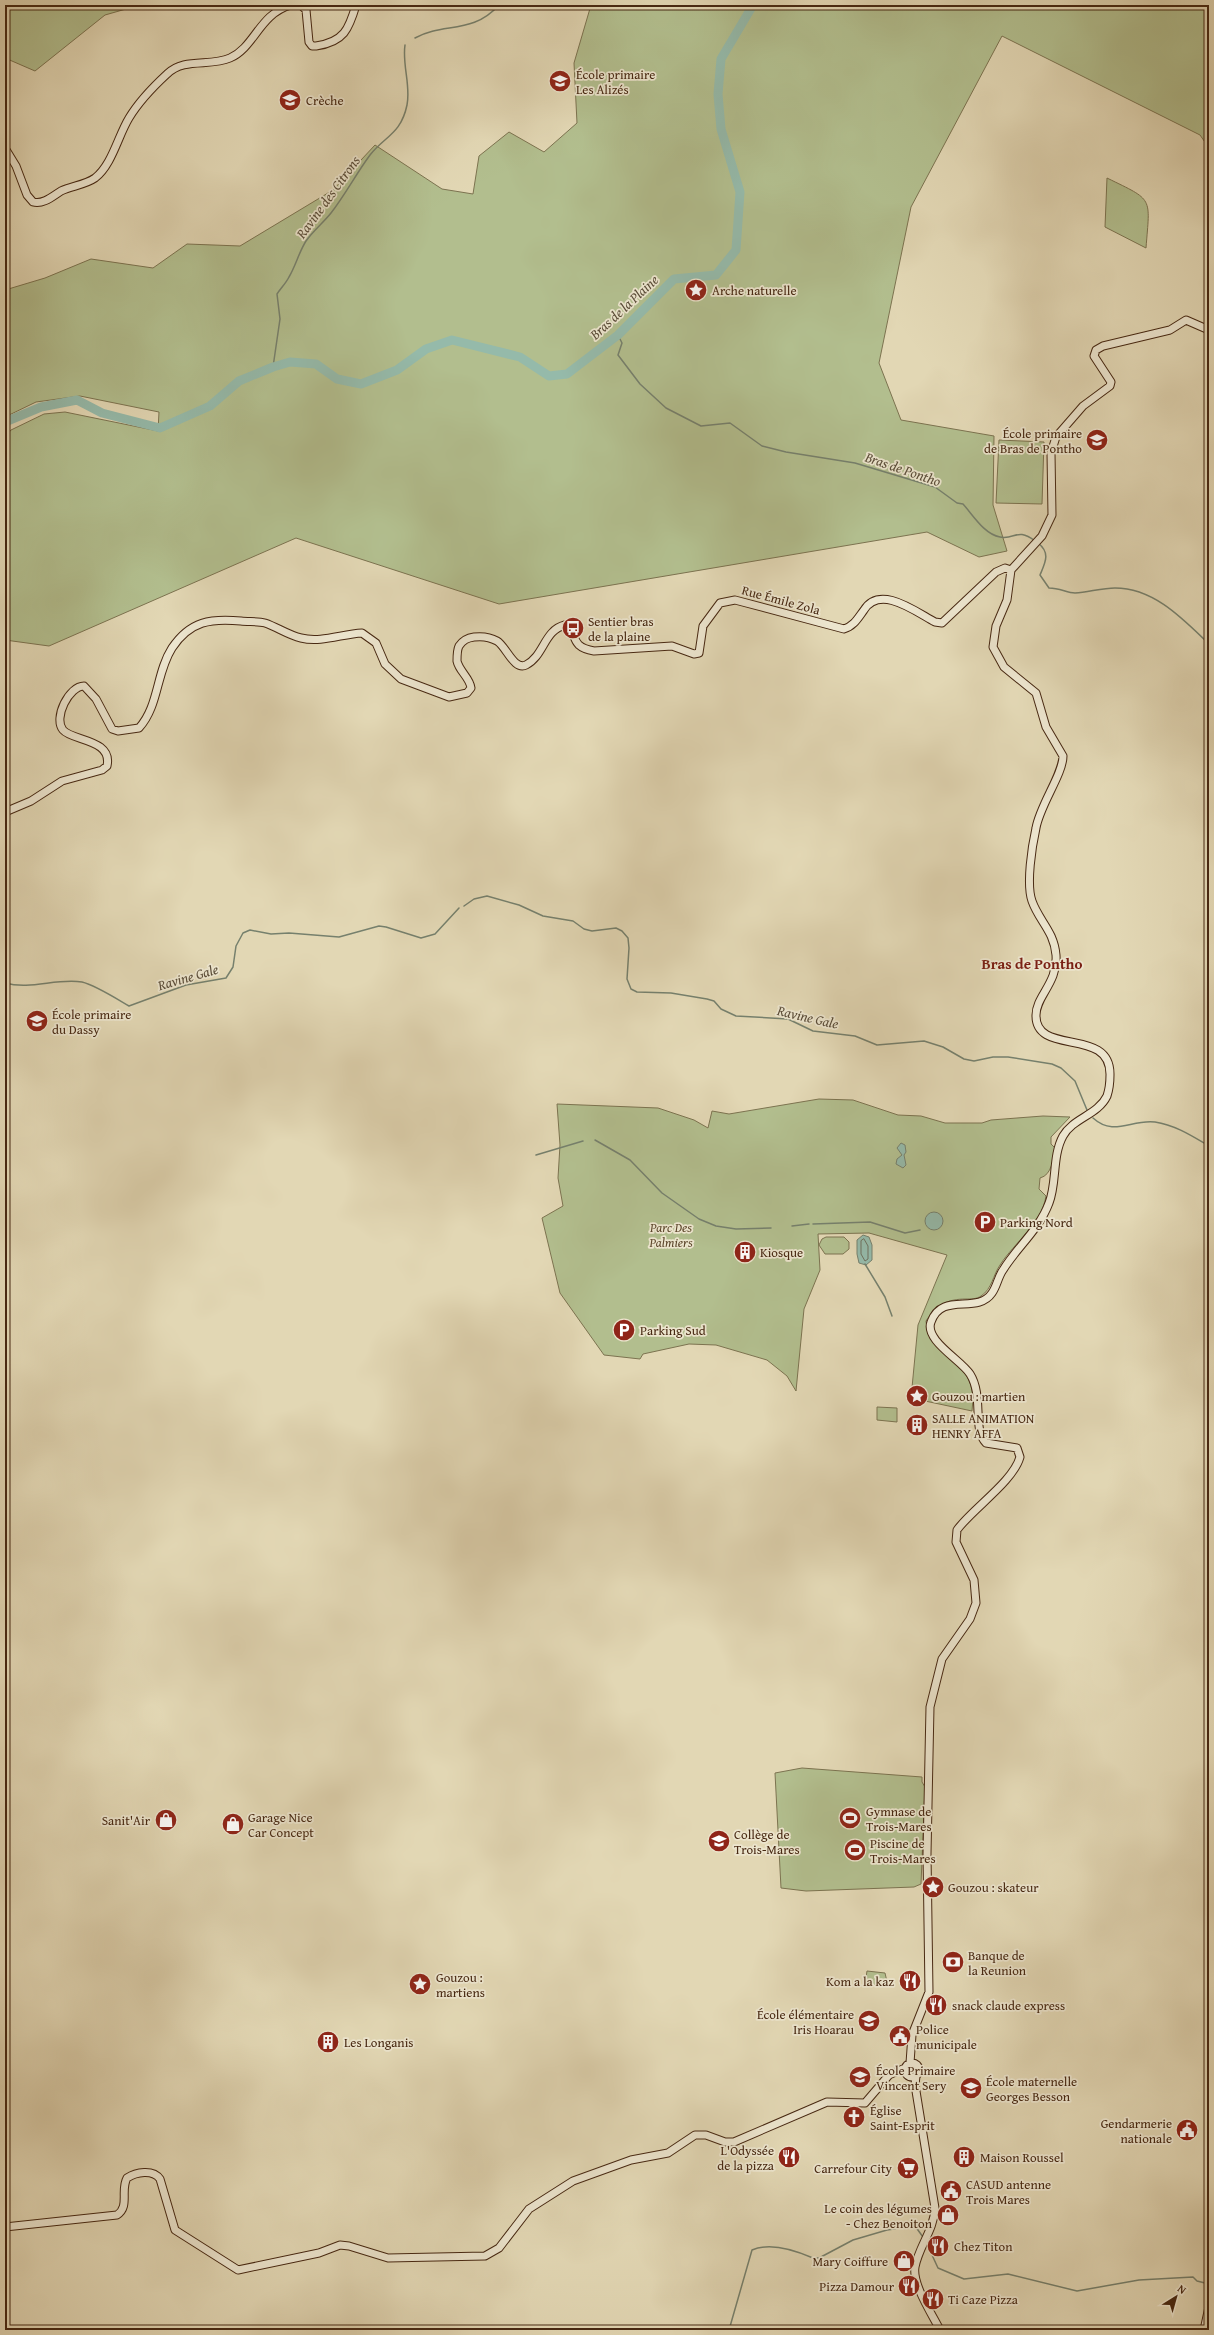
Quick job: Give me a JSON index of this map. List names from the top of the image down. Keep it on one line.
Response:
{"streets":{"main road":["Rue Émile Zola"]},"districts":["Bras de Pontho"],"water":["Ravine des Citrons","Bras de la Plaine","Bras de Pontho","Ravine Gale"],"parks":["Parc Des Palmiers"],"places":{"school or university":["École primaire Les Alizés","Crèche","École primaire de Bras de Pontho","École primaire du Dassy","Collège de Trois-Mares","École élémentaire Iris Hoarau","École Primaire Vincent Sery","École maternelle Georges Besson"],"place":["Arche naturelle","Gouzou : martien","Gouzou : skateur","Gouzou : martiens"],"bus stop":["Sentier bras de la plaine"],"parking":["Parking Nord","Parking Sud"],"building":["Kiosque","SALLE ANIMATION HENRY AFFA","Les Longanis","Maison Roussel"],"sports":["Gymnase de Trois-Mares","Piscine de Trois-Mares"],"shop":["Sanit'Air","Garage Nice Car Concept","Le coin des légumes - Chez Benoiton","Mary Coiffure"],"bank":["Banque de la Reunion"],"restaurant":["Kom a la kaz","snack claude express","L'Odyssée de la pizza","Chez Titon","Pizza Damour","Ti Caze Pizza"],"public building":["Police municipale","Gendarmerie nationale","CASUD antenne Trois Mares"],"church":["Église Saint-Esprit"],"supermarket":["Carrefour City"]},"north":"top right"}
